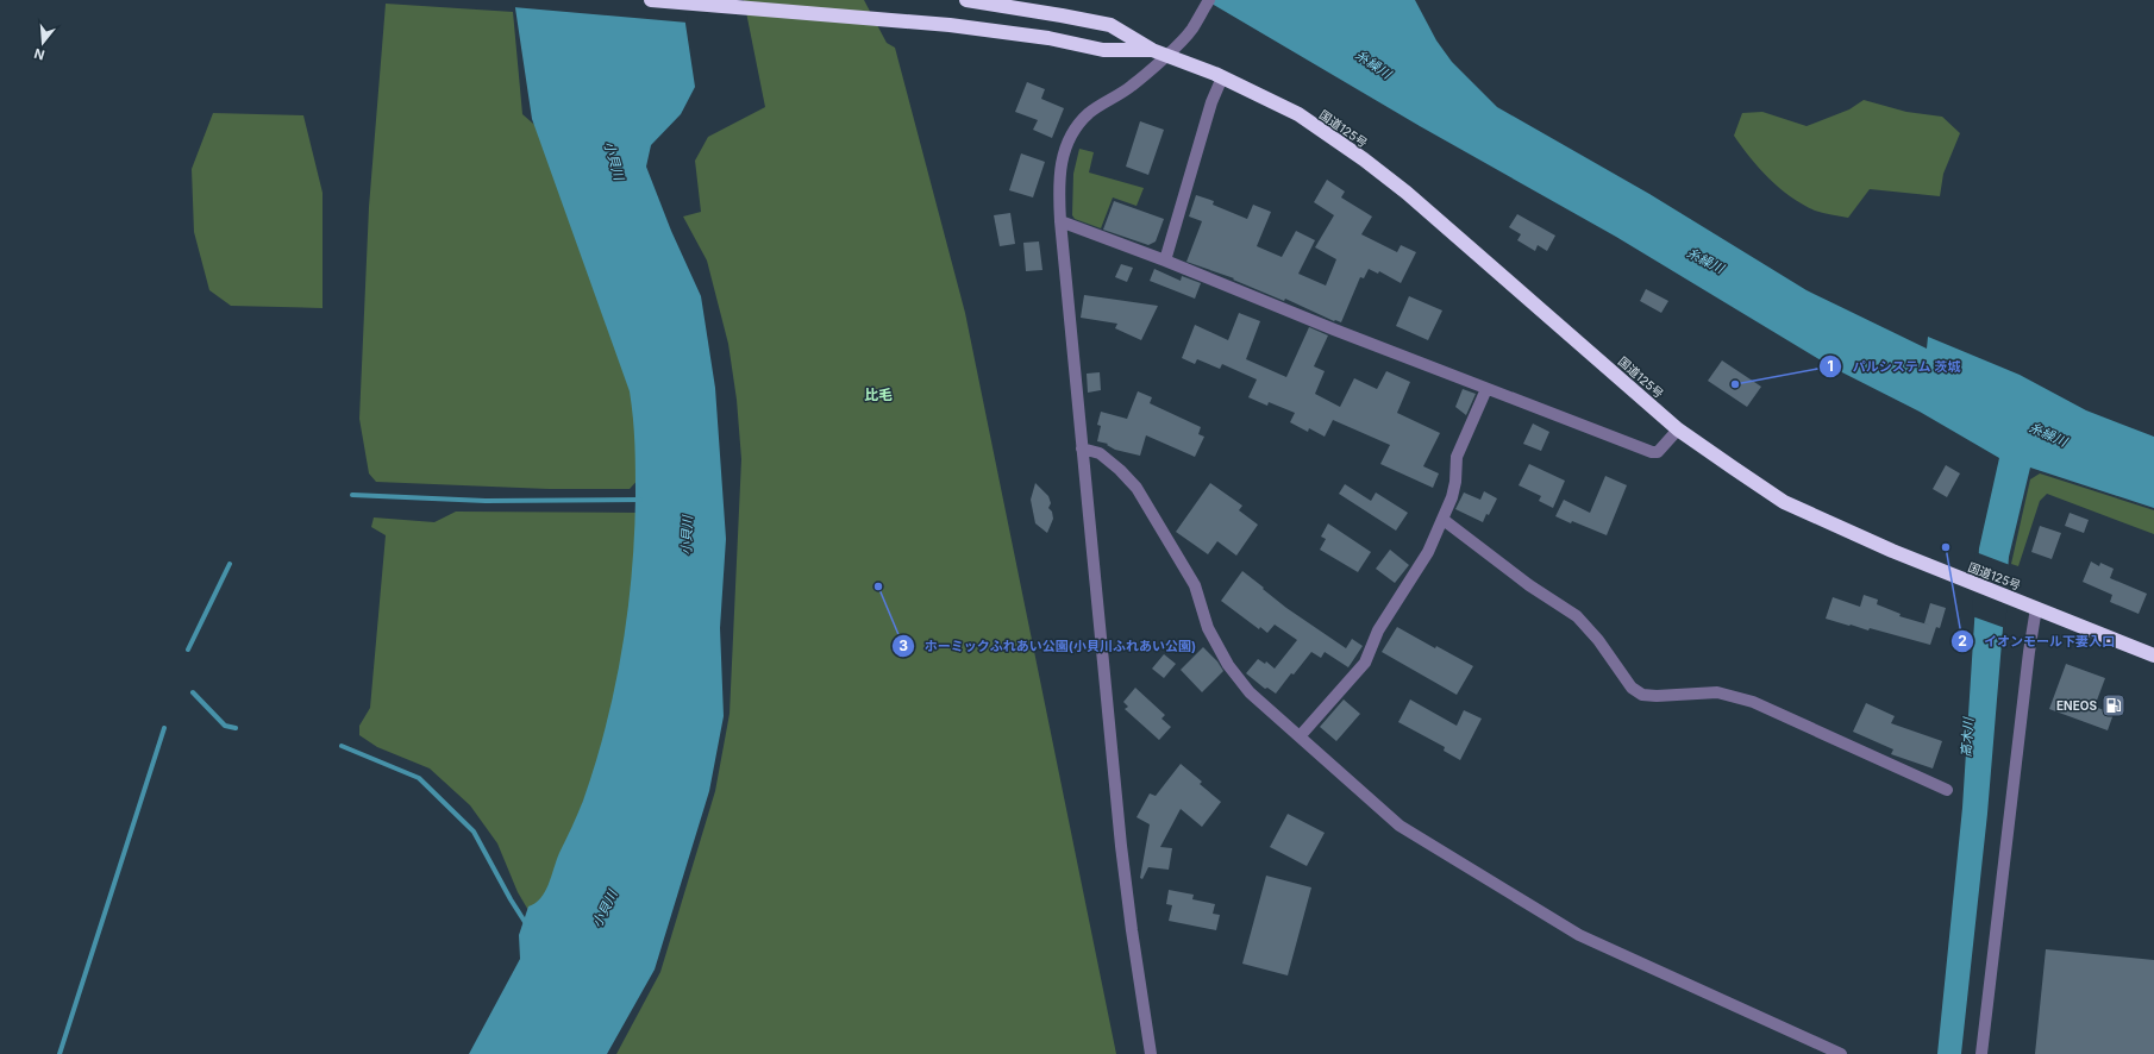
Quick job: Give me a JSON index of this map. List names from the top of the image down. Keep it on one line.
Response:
{"streets":{"highway":["国道125号"]},"districts":["比毛"],"water":["糸繰川","小貝川","高木川"],"places":{"other":["パルシステム 茨城","イオンモール下妻入口","ホーミックふれあい公園(小貝川ふれあい公園)"],"fuel station":["ENEOS"]},"north":"bottom"}
